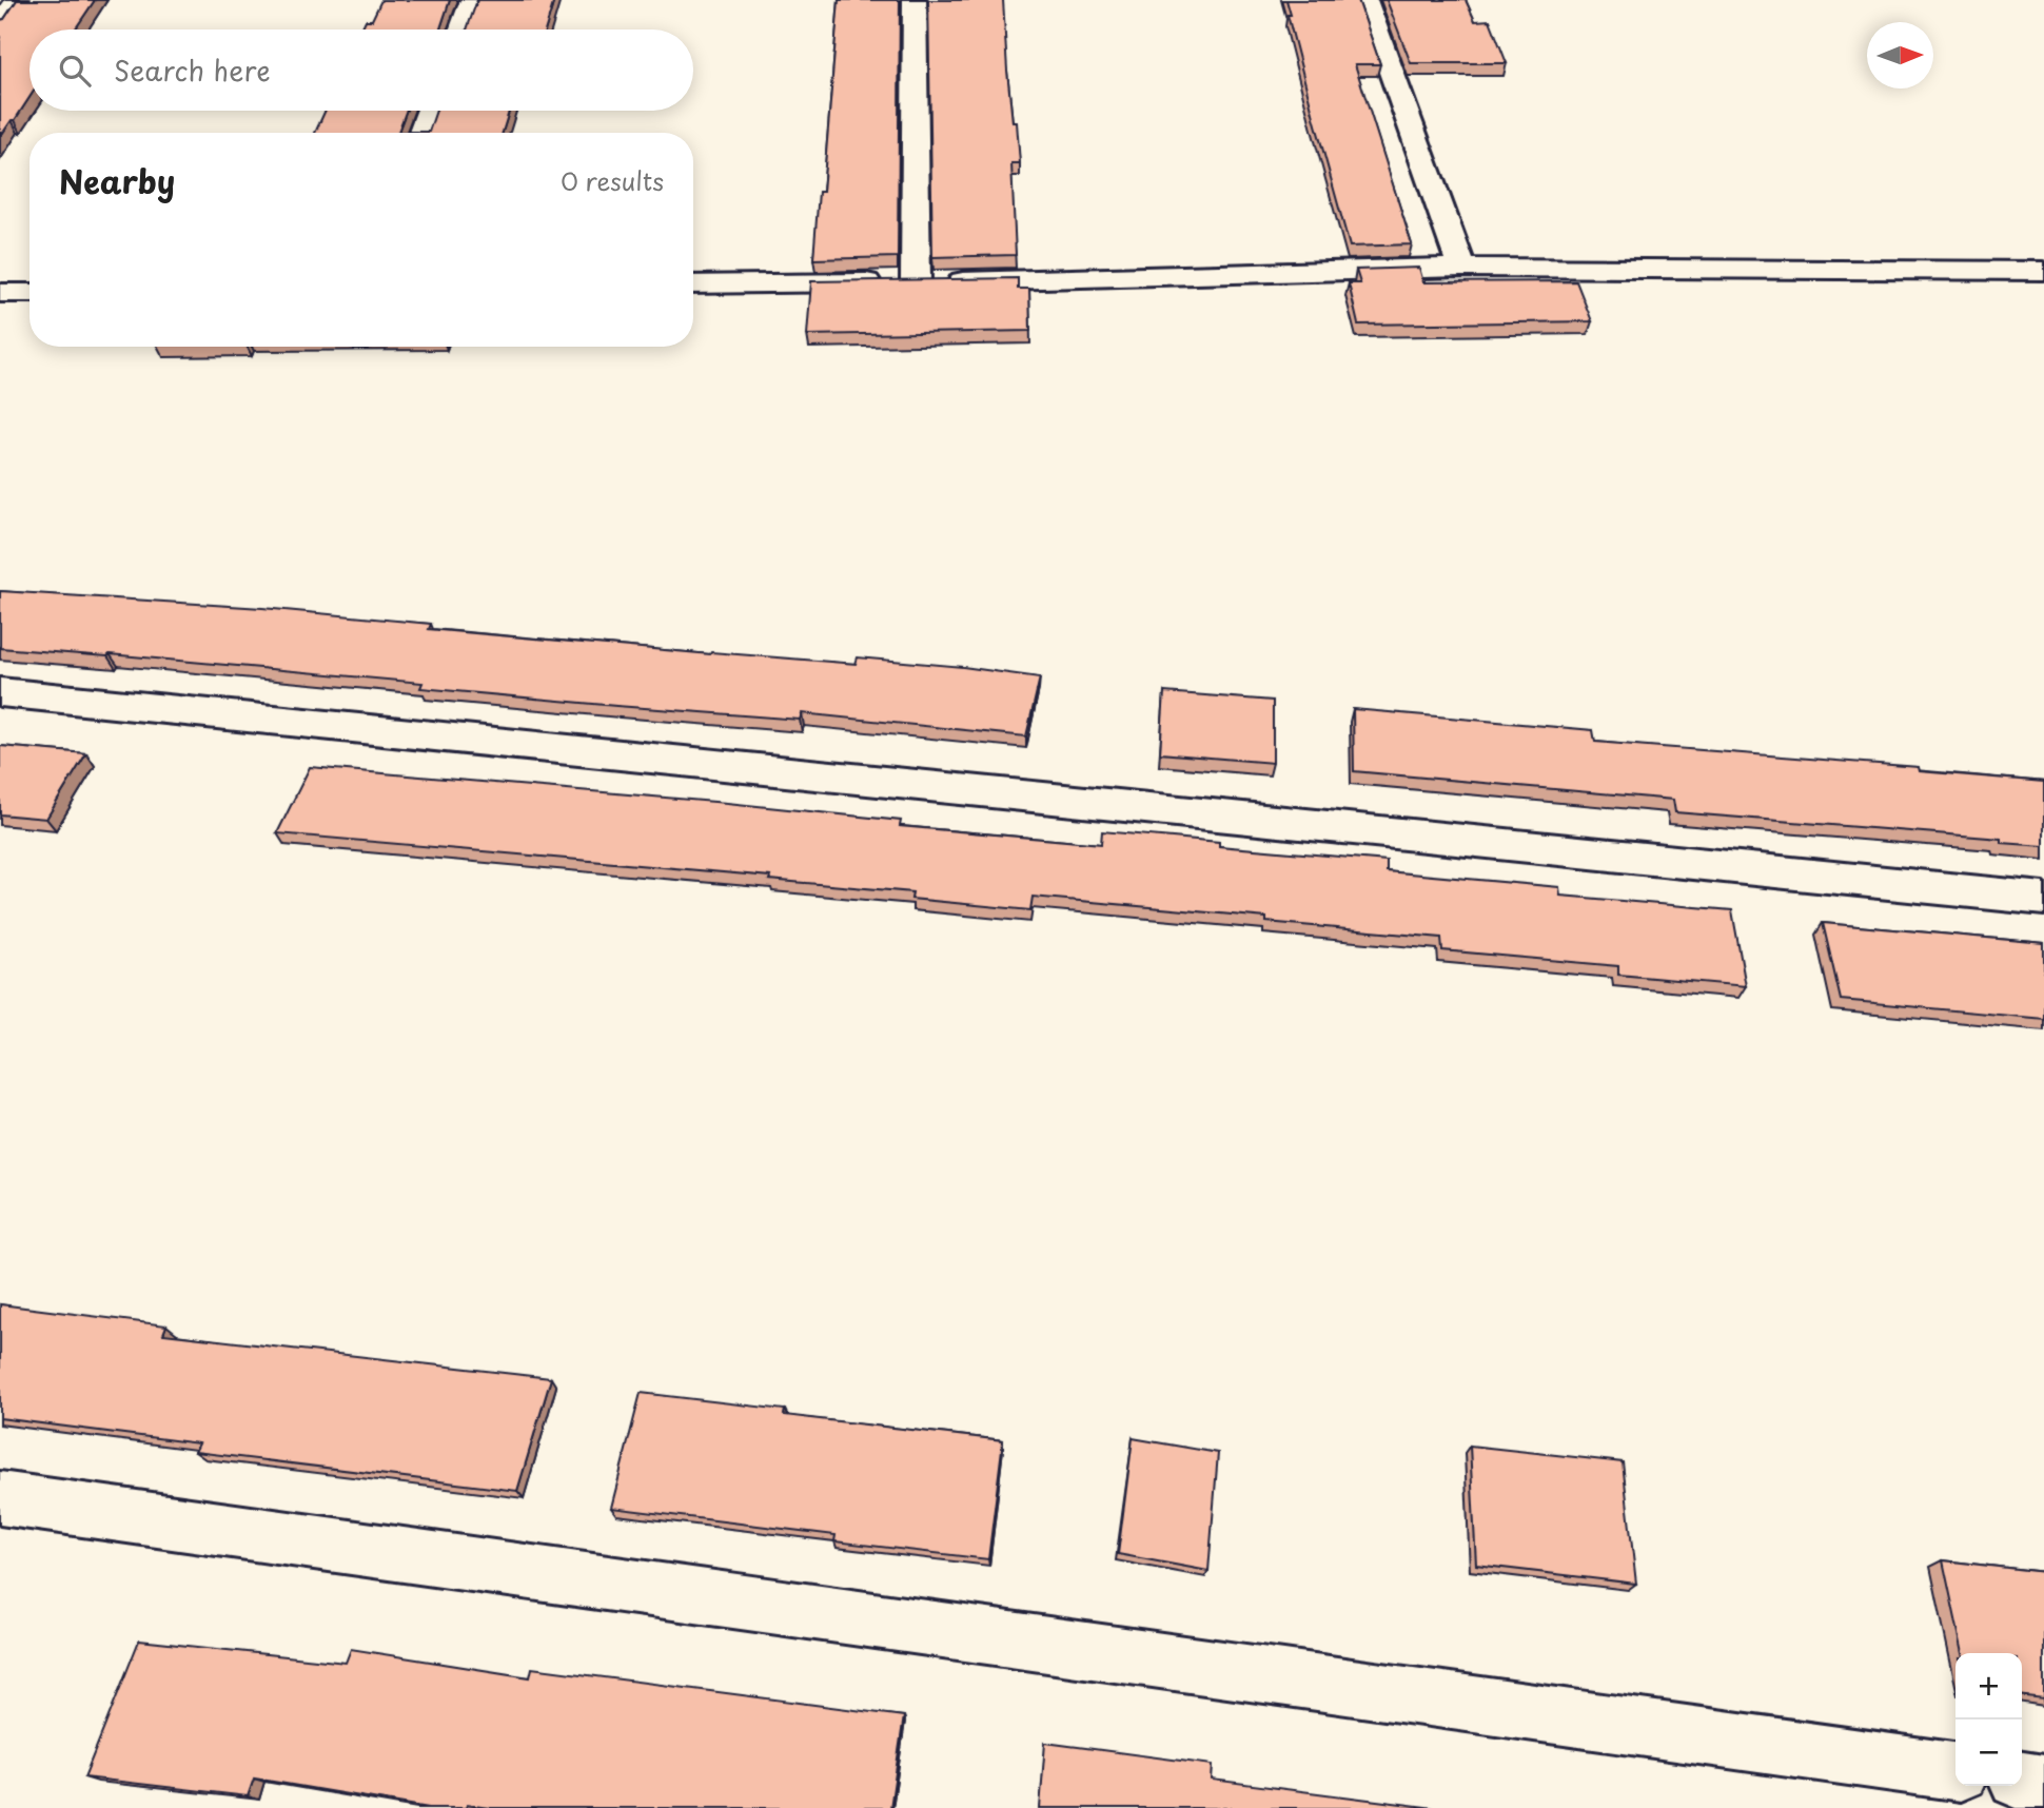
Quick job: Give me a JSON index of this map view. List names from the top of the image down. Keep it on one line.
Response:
{"north":"right","page":{"search":"Search here","heading":["Nearby","0 results"],"map_buttons":["+","−"]}}
